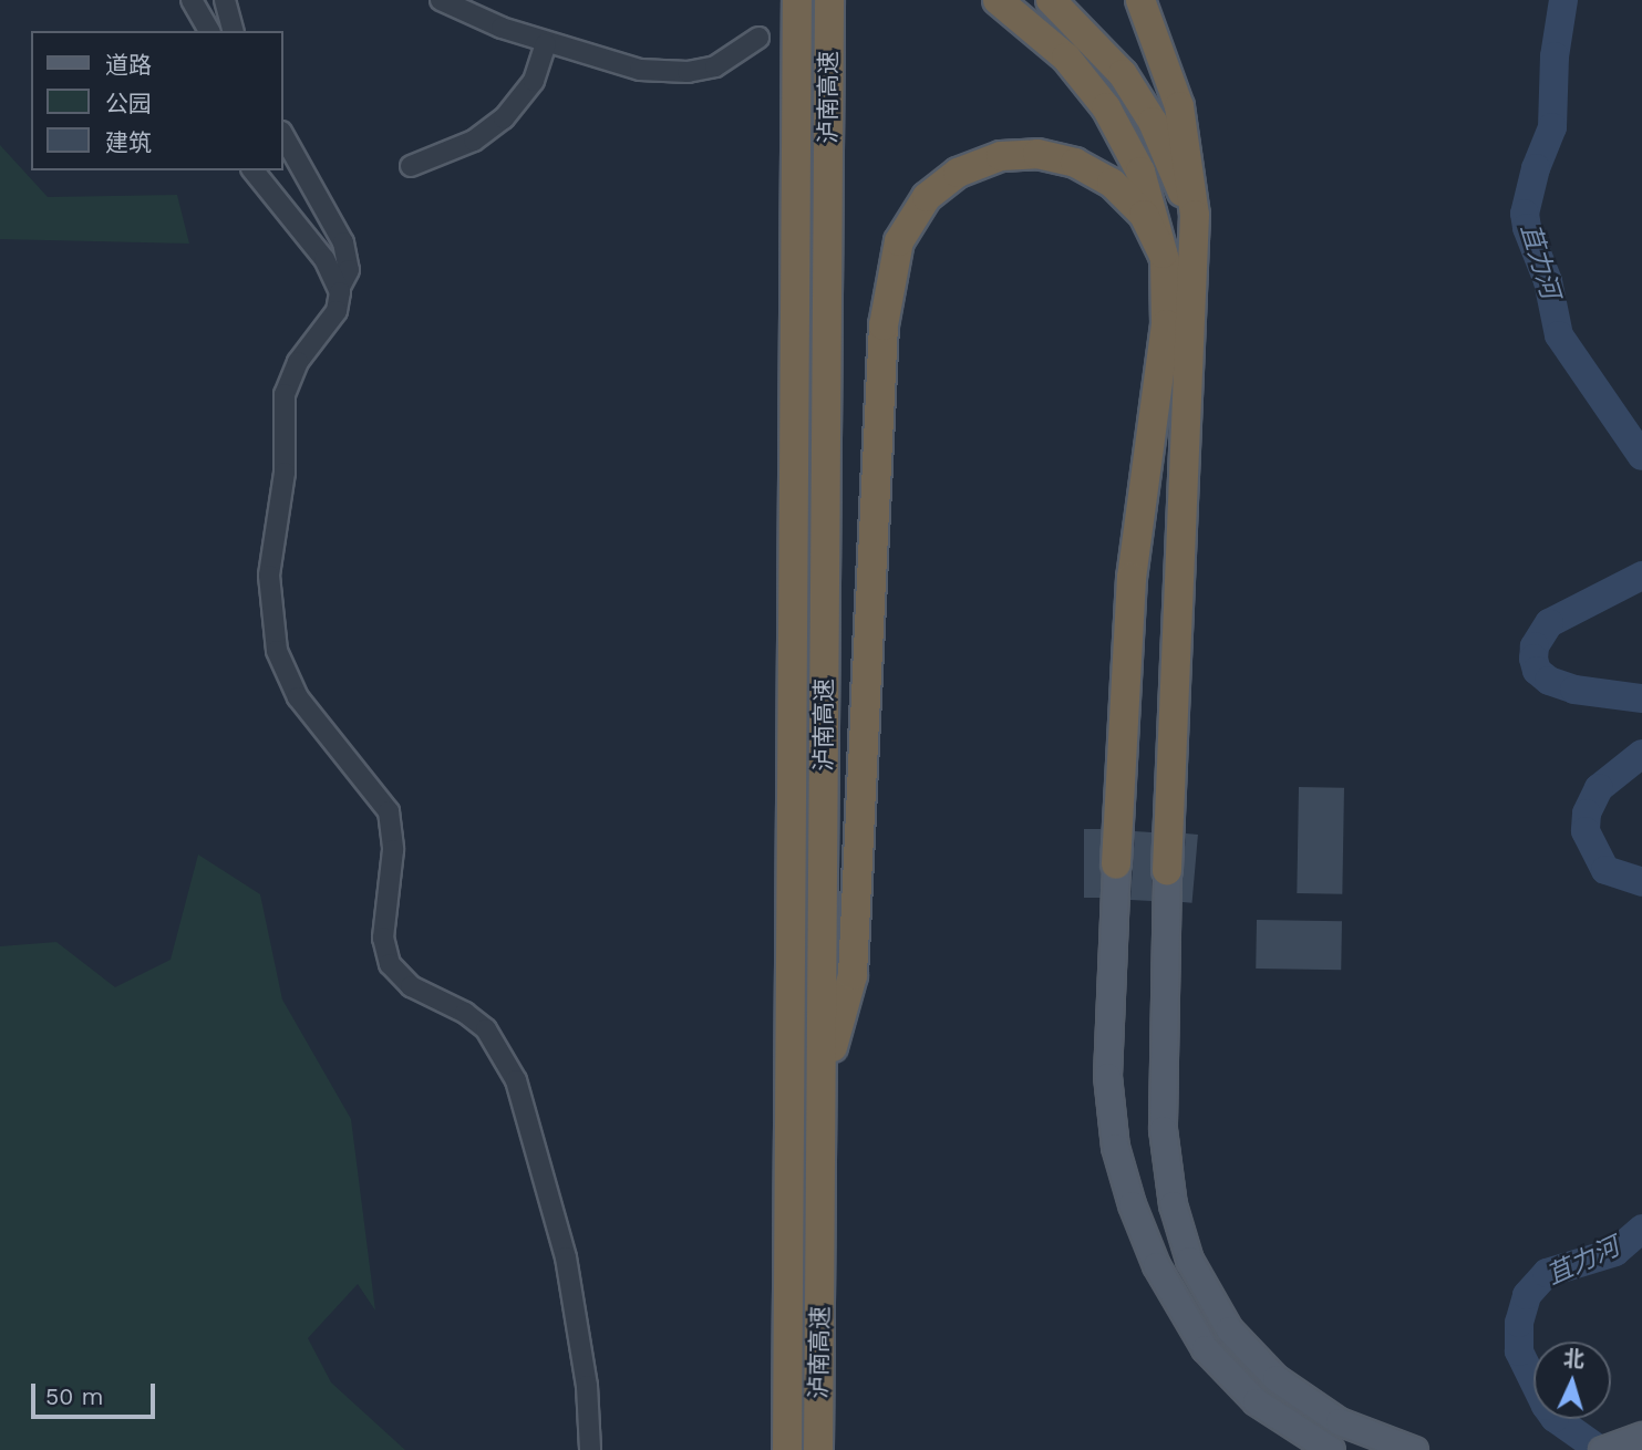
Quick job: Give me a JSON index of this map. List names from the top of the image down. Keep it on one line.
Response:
{"streets":{"highway":["泸南高速"]},"water":["苴力河"],"legend":["道路","公园","建筑"],"scale_bar":"50 m","north":"top"}
